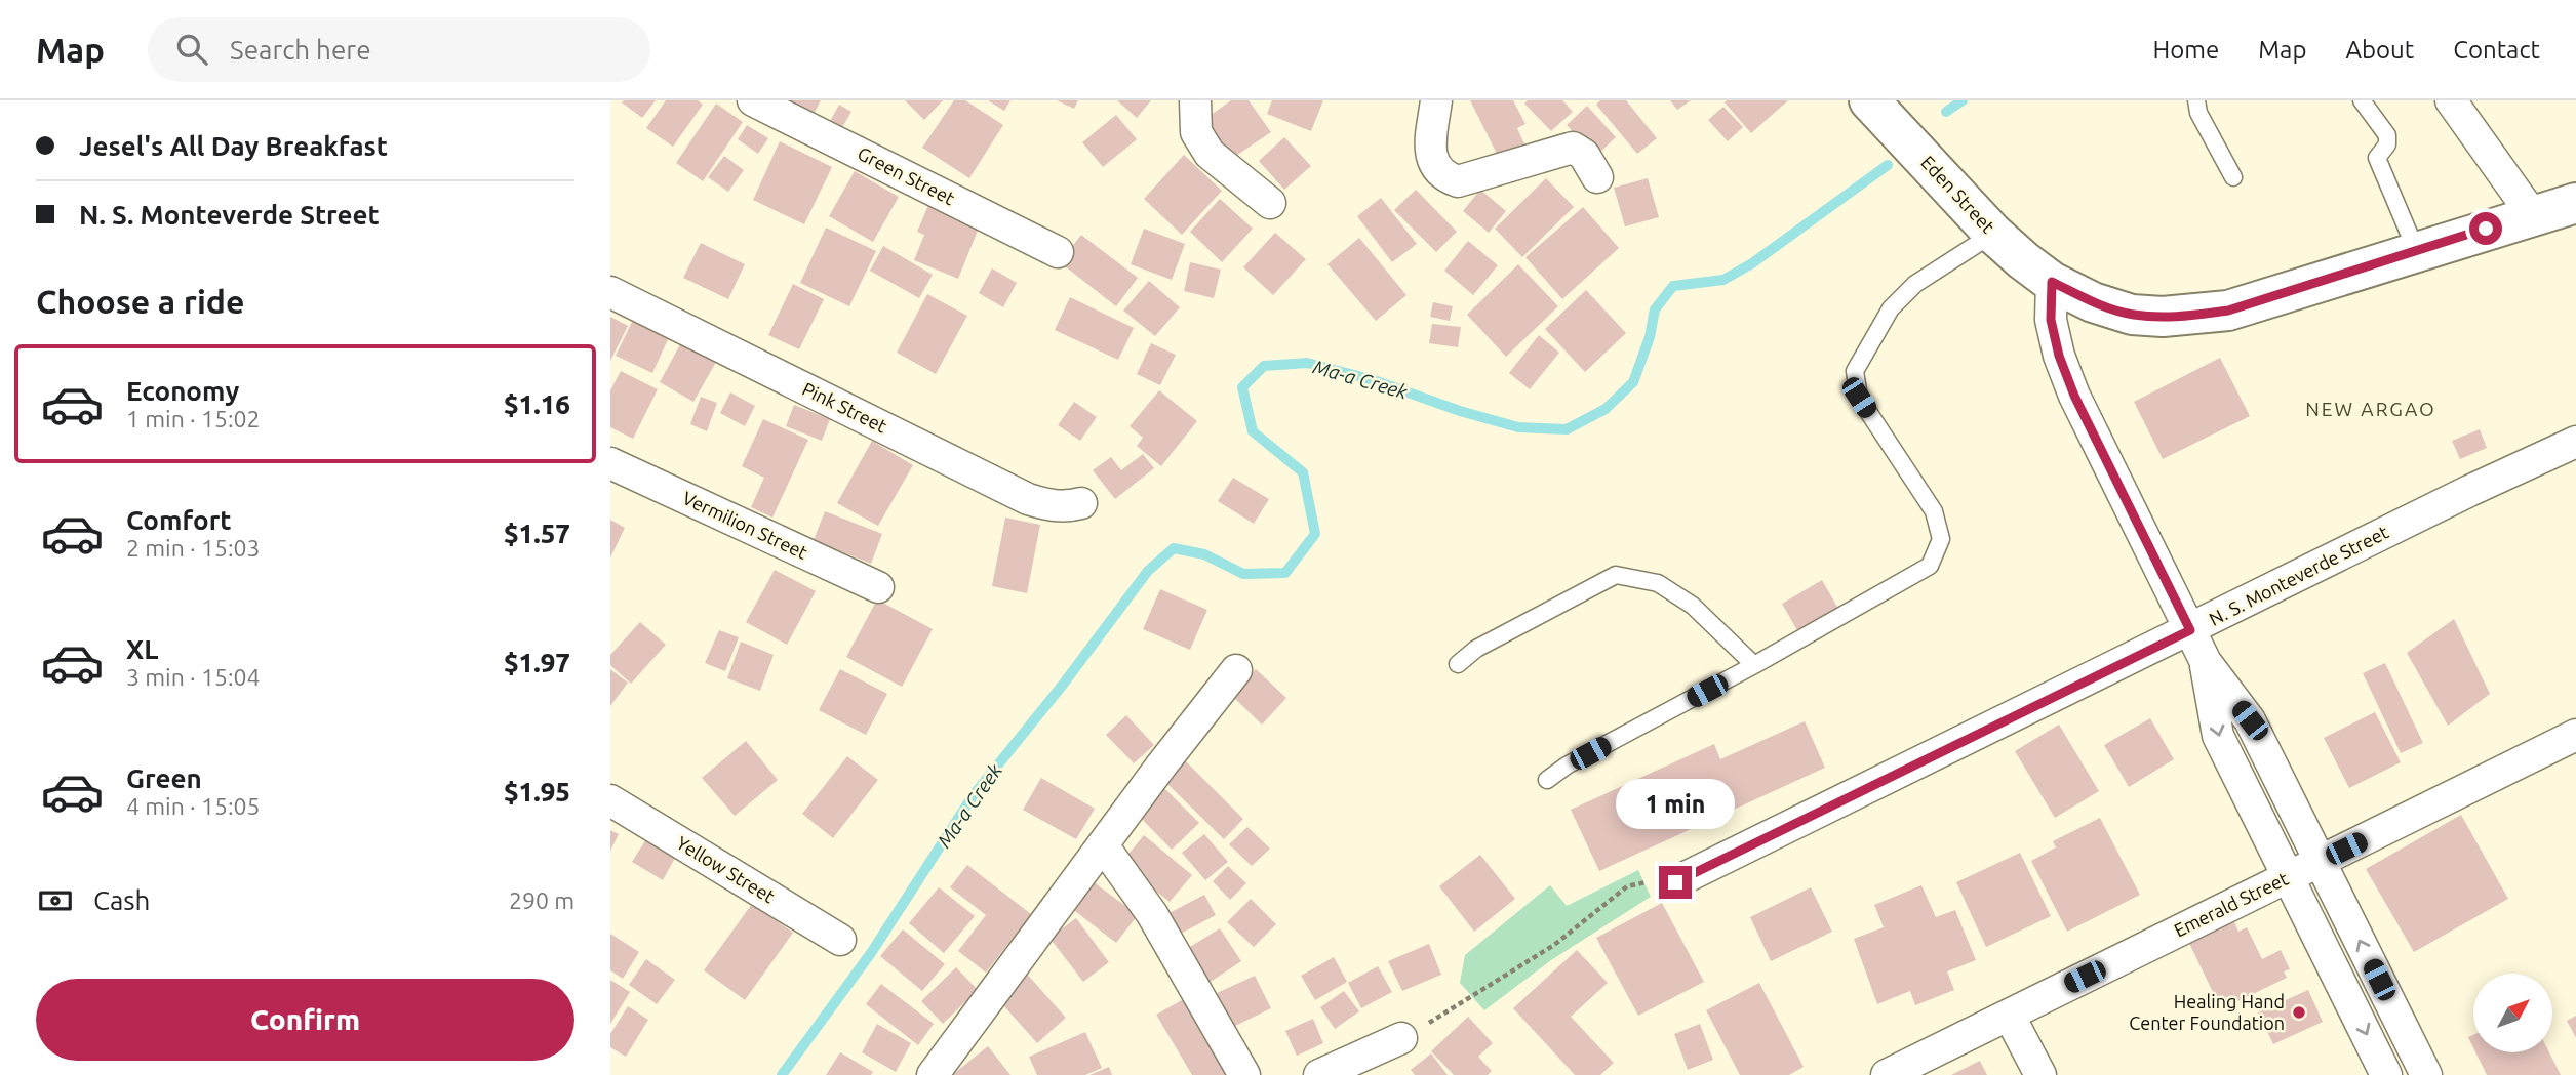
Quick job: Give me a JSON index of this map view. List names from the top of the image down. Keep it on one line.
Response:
{"streets":{"main road":["Eden Street"],"street":["Green Street","Pink Street","Vermilion Street","N. S. Monteverde Street","Yellow Street","Emerald Street"]},"districts":["NEW ARGAO"],"water":["Ma-a Creek"],"places":["Healing Hand Center Foundation"],"north":"top right","page":{"header":"Map","search":"Search here","nav":["Home","Map","About","Contact"],"banner":["Jesel's All Day Breakfast","N. S. Monteverde Street"],"heading":"Choose a ride","list":[{"name":"Economy","note":"1 min · 15:02","value":"$1.16"},{"name":"Comfort","note":"2 min · 15:03","value":"$1.57"},{"name":"XL","note":"3 min · 15:04","value":"$1.97"},{"name":"Green","note":"4 min · 15:05","value":"$1.95"}],"bubble":"1 min","pay":["Cash","290 m"],"buttons":"Confirm"}}
